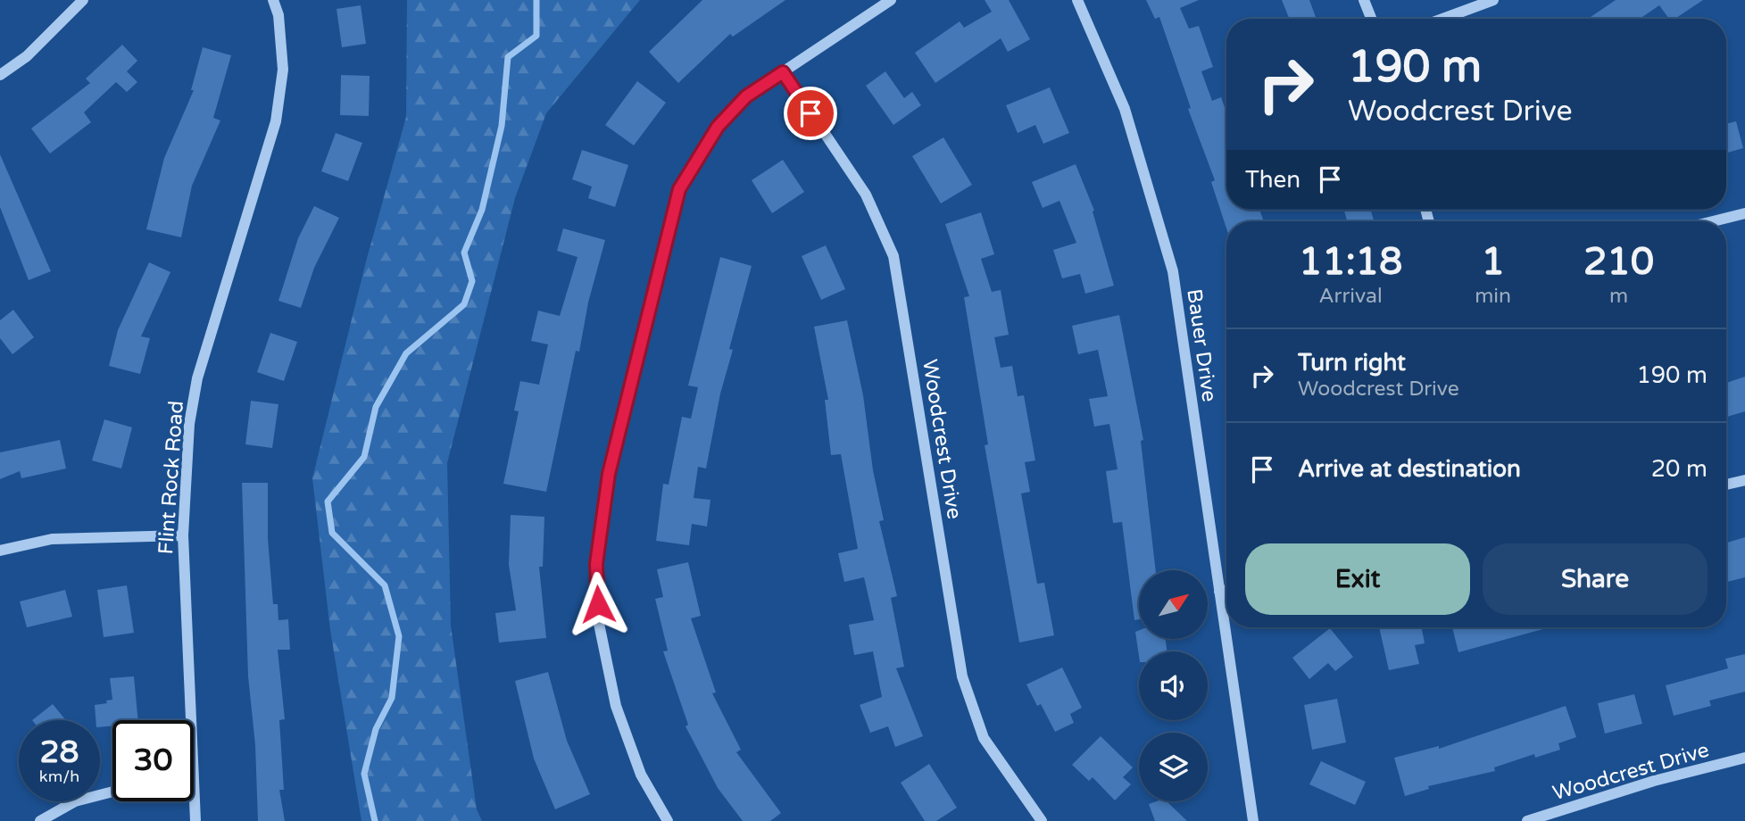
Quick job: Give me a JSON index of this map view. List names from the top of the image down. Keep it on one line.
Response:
{"streets":{"street":["Bauer Drive","Woodcrest Drive","Flint Rock Road"]},"north":"top right","page":{"turn":["190 m","Woodcrest Drive"],"then":"Then","eta":["11:18","Arrival","1","min","210","m"],"list":[{"name":"Turn right","note":"Woodcrest Drive","value":"190 m"},{"name":"Arrive at destination","value":"20 m"}],"buttons":["Exit","Share"],"speed":"28 km/h","limit":"30"}}
